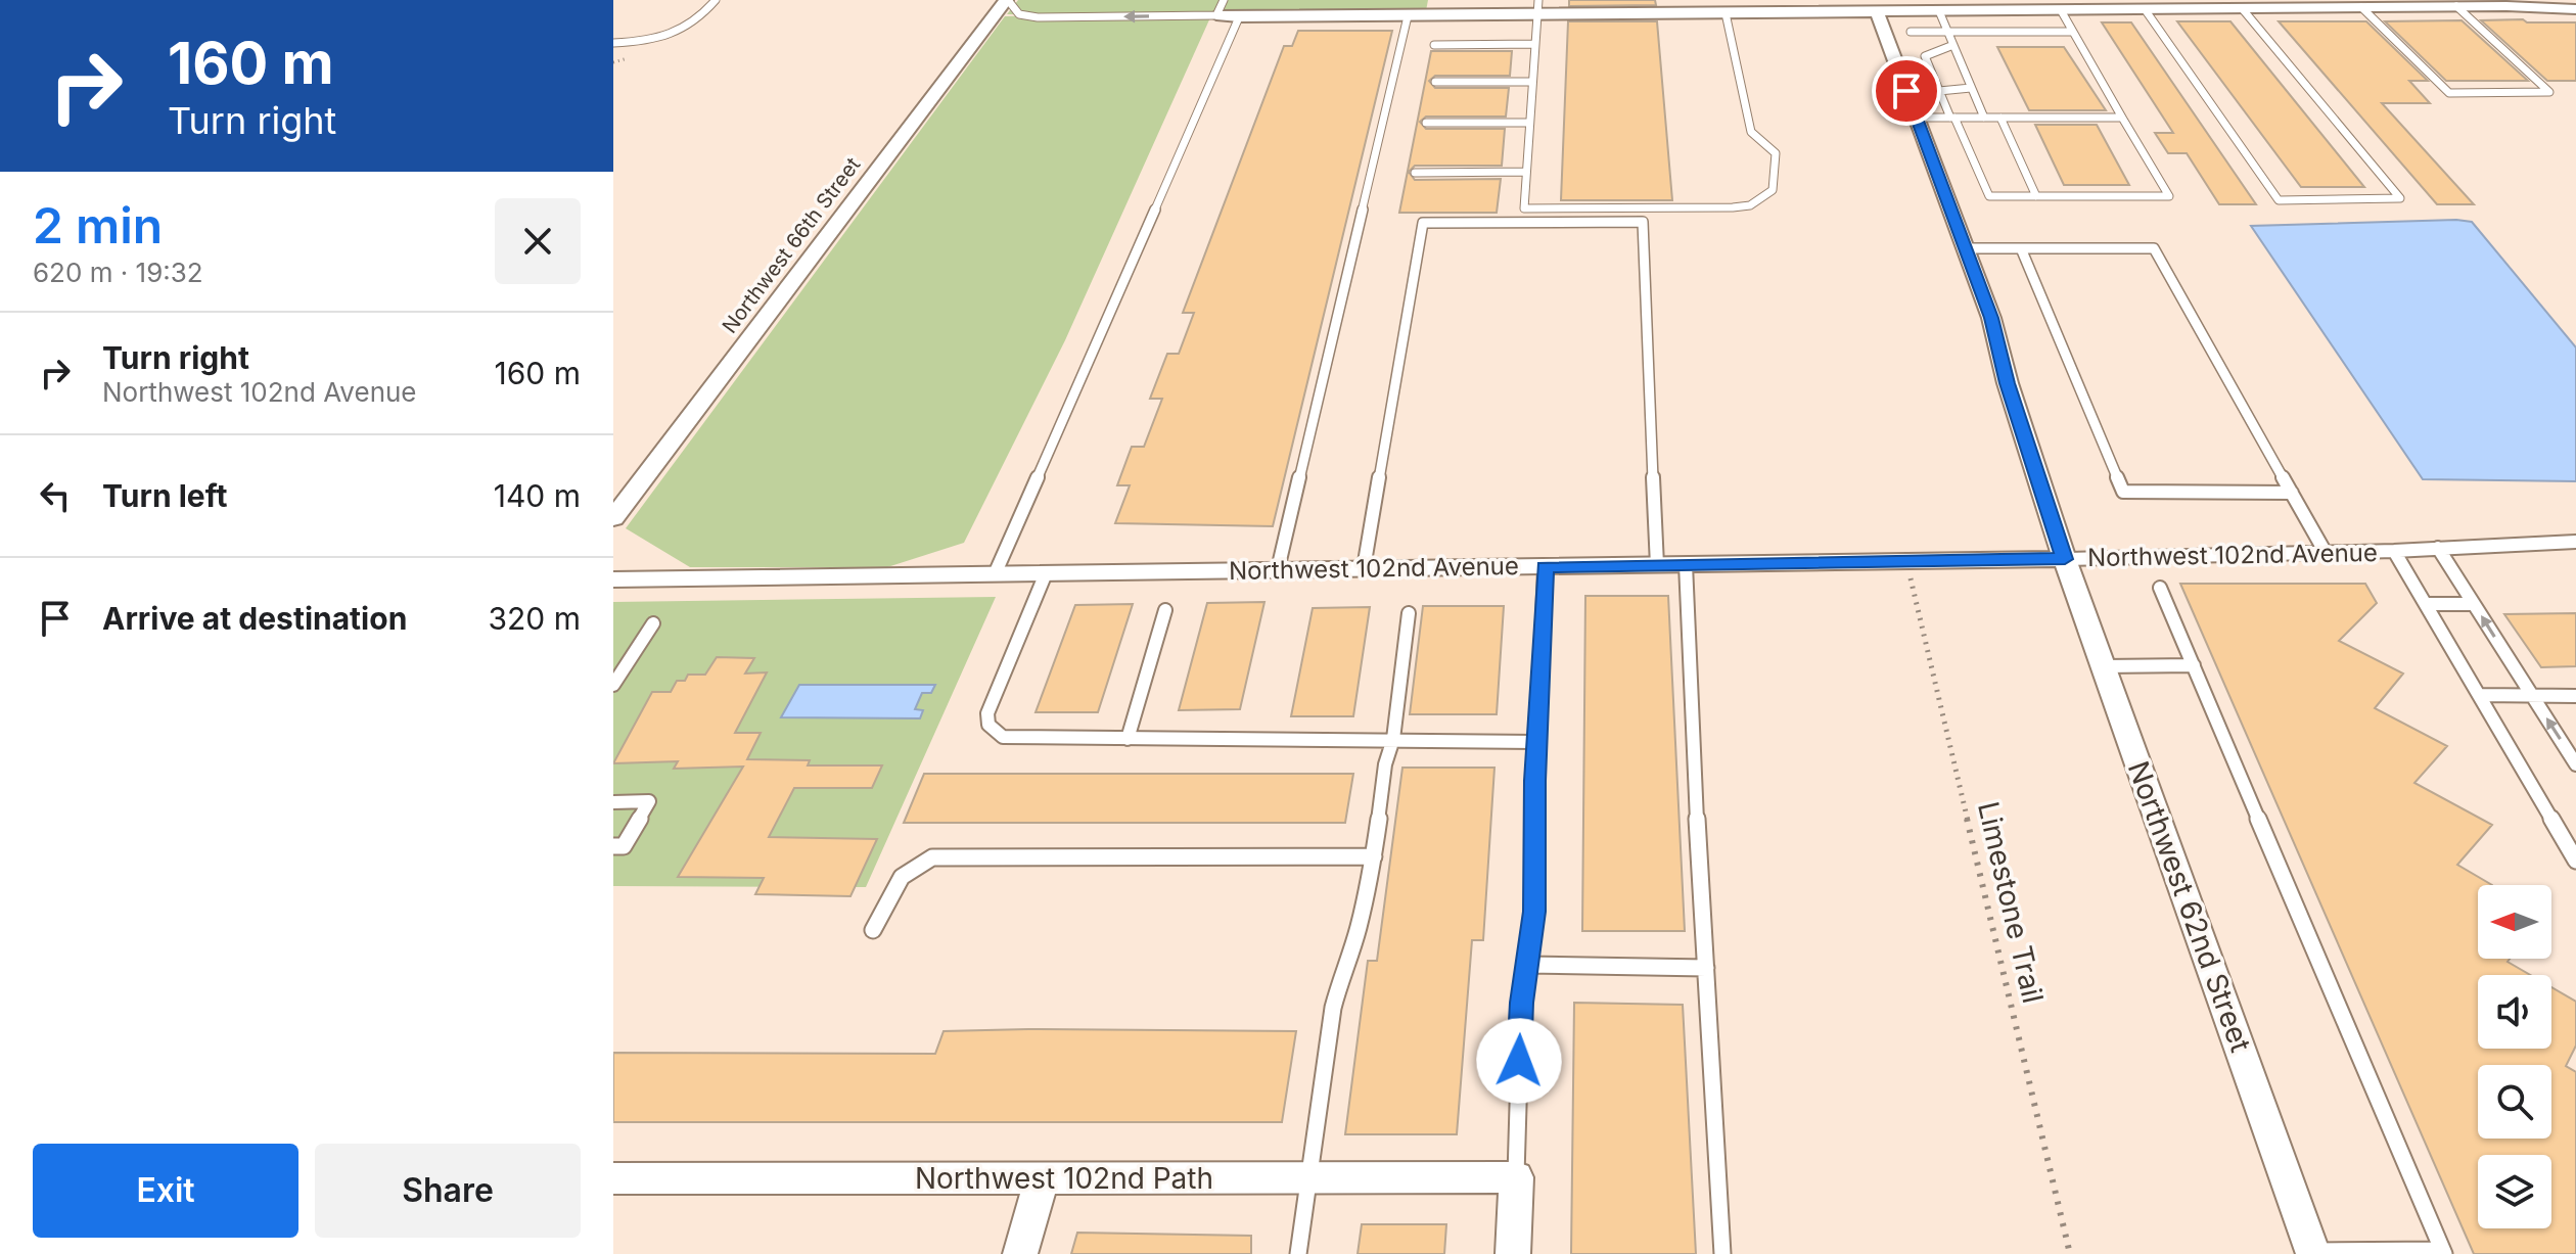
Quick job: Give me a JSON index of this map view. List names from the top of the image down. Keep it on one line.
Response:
{"streets":{"street":["Northwest 66th Street","Northwest 102nd Avenue","Northwest 62nd Street","Northwest 102nd Path"],"path":["Limestone Trail"]},"crossings":[["Northwest 102nd Avenue","Limestone Trail"],["Northwest 102nd Avenue","Northwest 62nd Street"]],"north":"left","page":{"turn":["160 m","Turn right"],"heading":["2 min","620 m · 19:32"],"list":[{"name":"Turn right","note":"Northwest 102nd Avenue","value":"160 m"},{"name":"Turn left","value":"140 m"},{"name":"Arrive at destination","value":"320 m"}],"buttons":["Exit","Share"]}}
